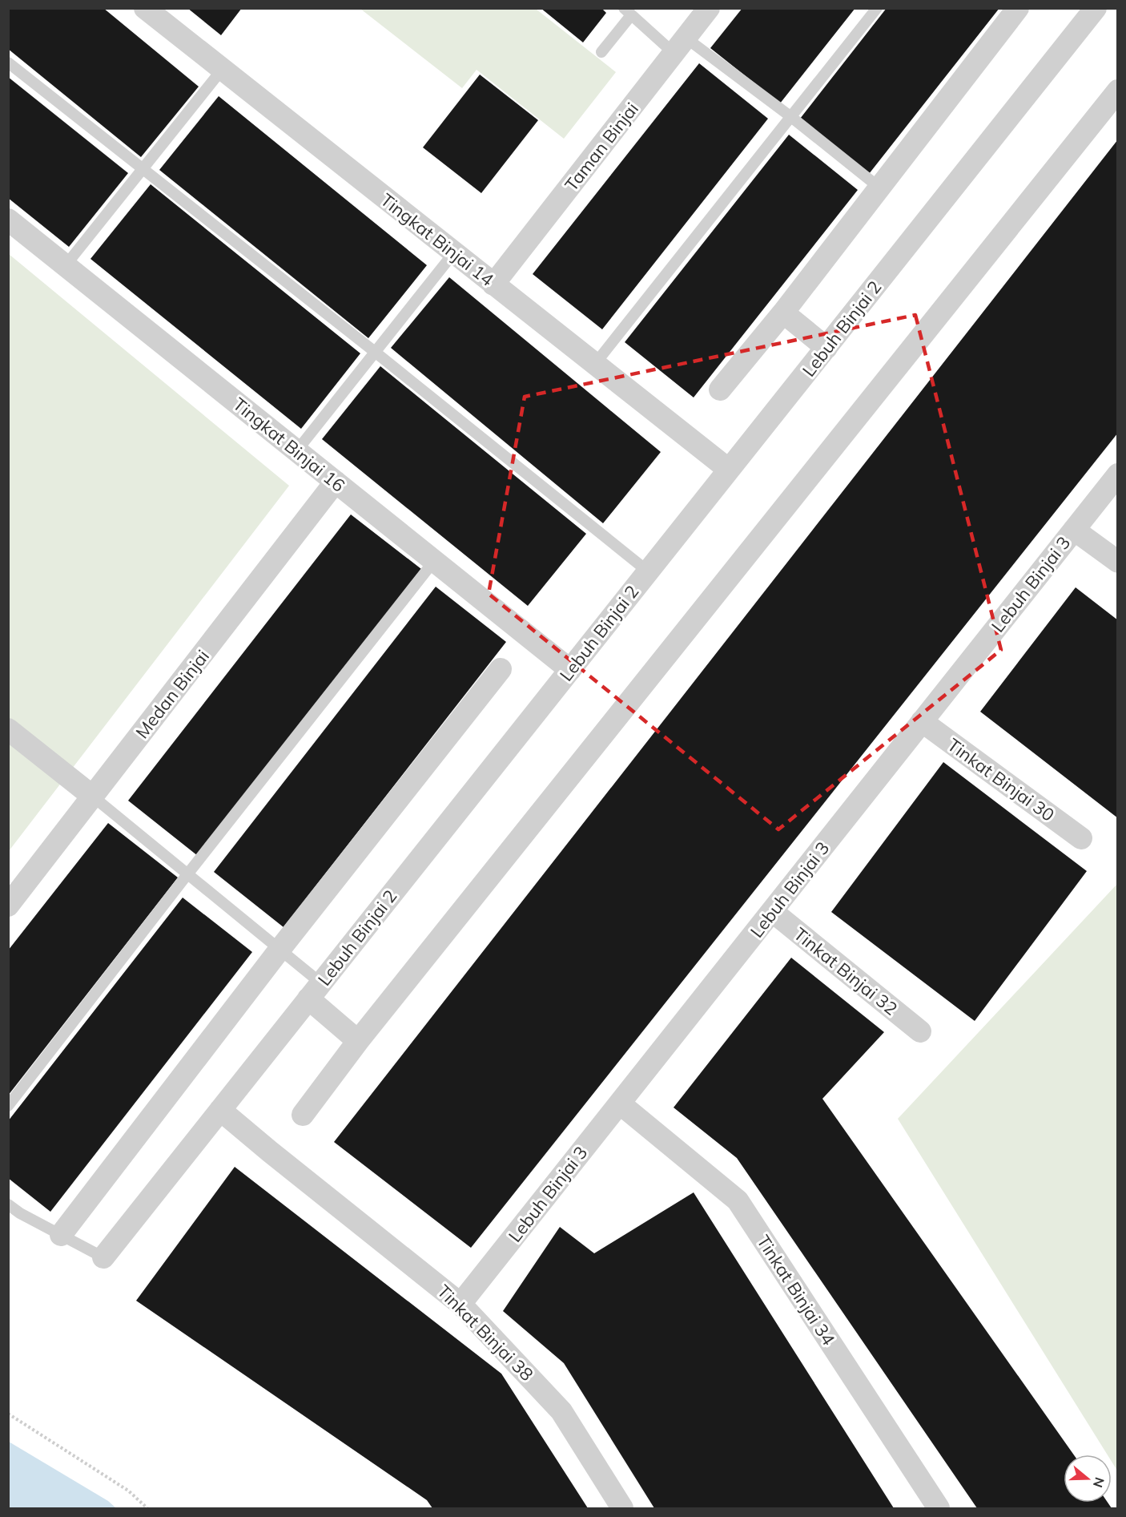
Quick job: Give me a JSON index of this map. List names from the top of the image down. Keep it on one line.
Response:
{"streets":{"street":["Taman Binjai","Tingkat Binjai 14","Lebuh Binjai 2","Tingkat Binjai 16","Lebuh Binjai 3","Medan Binjai","Tinkat Binjai 30","Tinkat Binjai 32","Tinkat Binjai 34","Tinkat Binjai 38"]},"crossings":[["Taman Binjai","Tingkat Binjai 14"],["Tingkat Binjai 14","Lebuh Binjai 2"],["Lebuh Binjai 2","Tingkat Binjai 16"],["Lebuh Binjai 2","Tinkat Binjai 38"],["Tingkat Binjai 16","Medan Binjai"],["Lebuh Binjai 3","Tinkat Binjai 30"],["Lebuh Binjai 3","Tinkat Binjai 32"],["Lebuh Binjai 3","Tinkat Binjai 34"],["Lebuh Binjai 3","Tinkat Binjai 38"]],"north":"right"}
